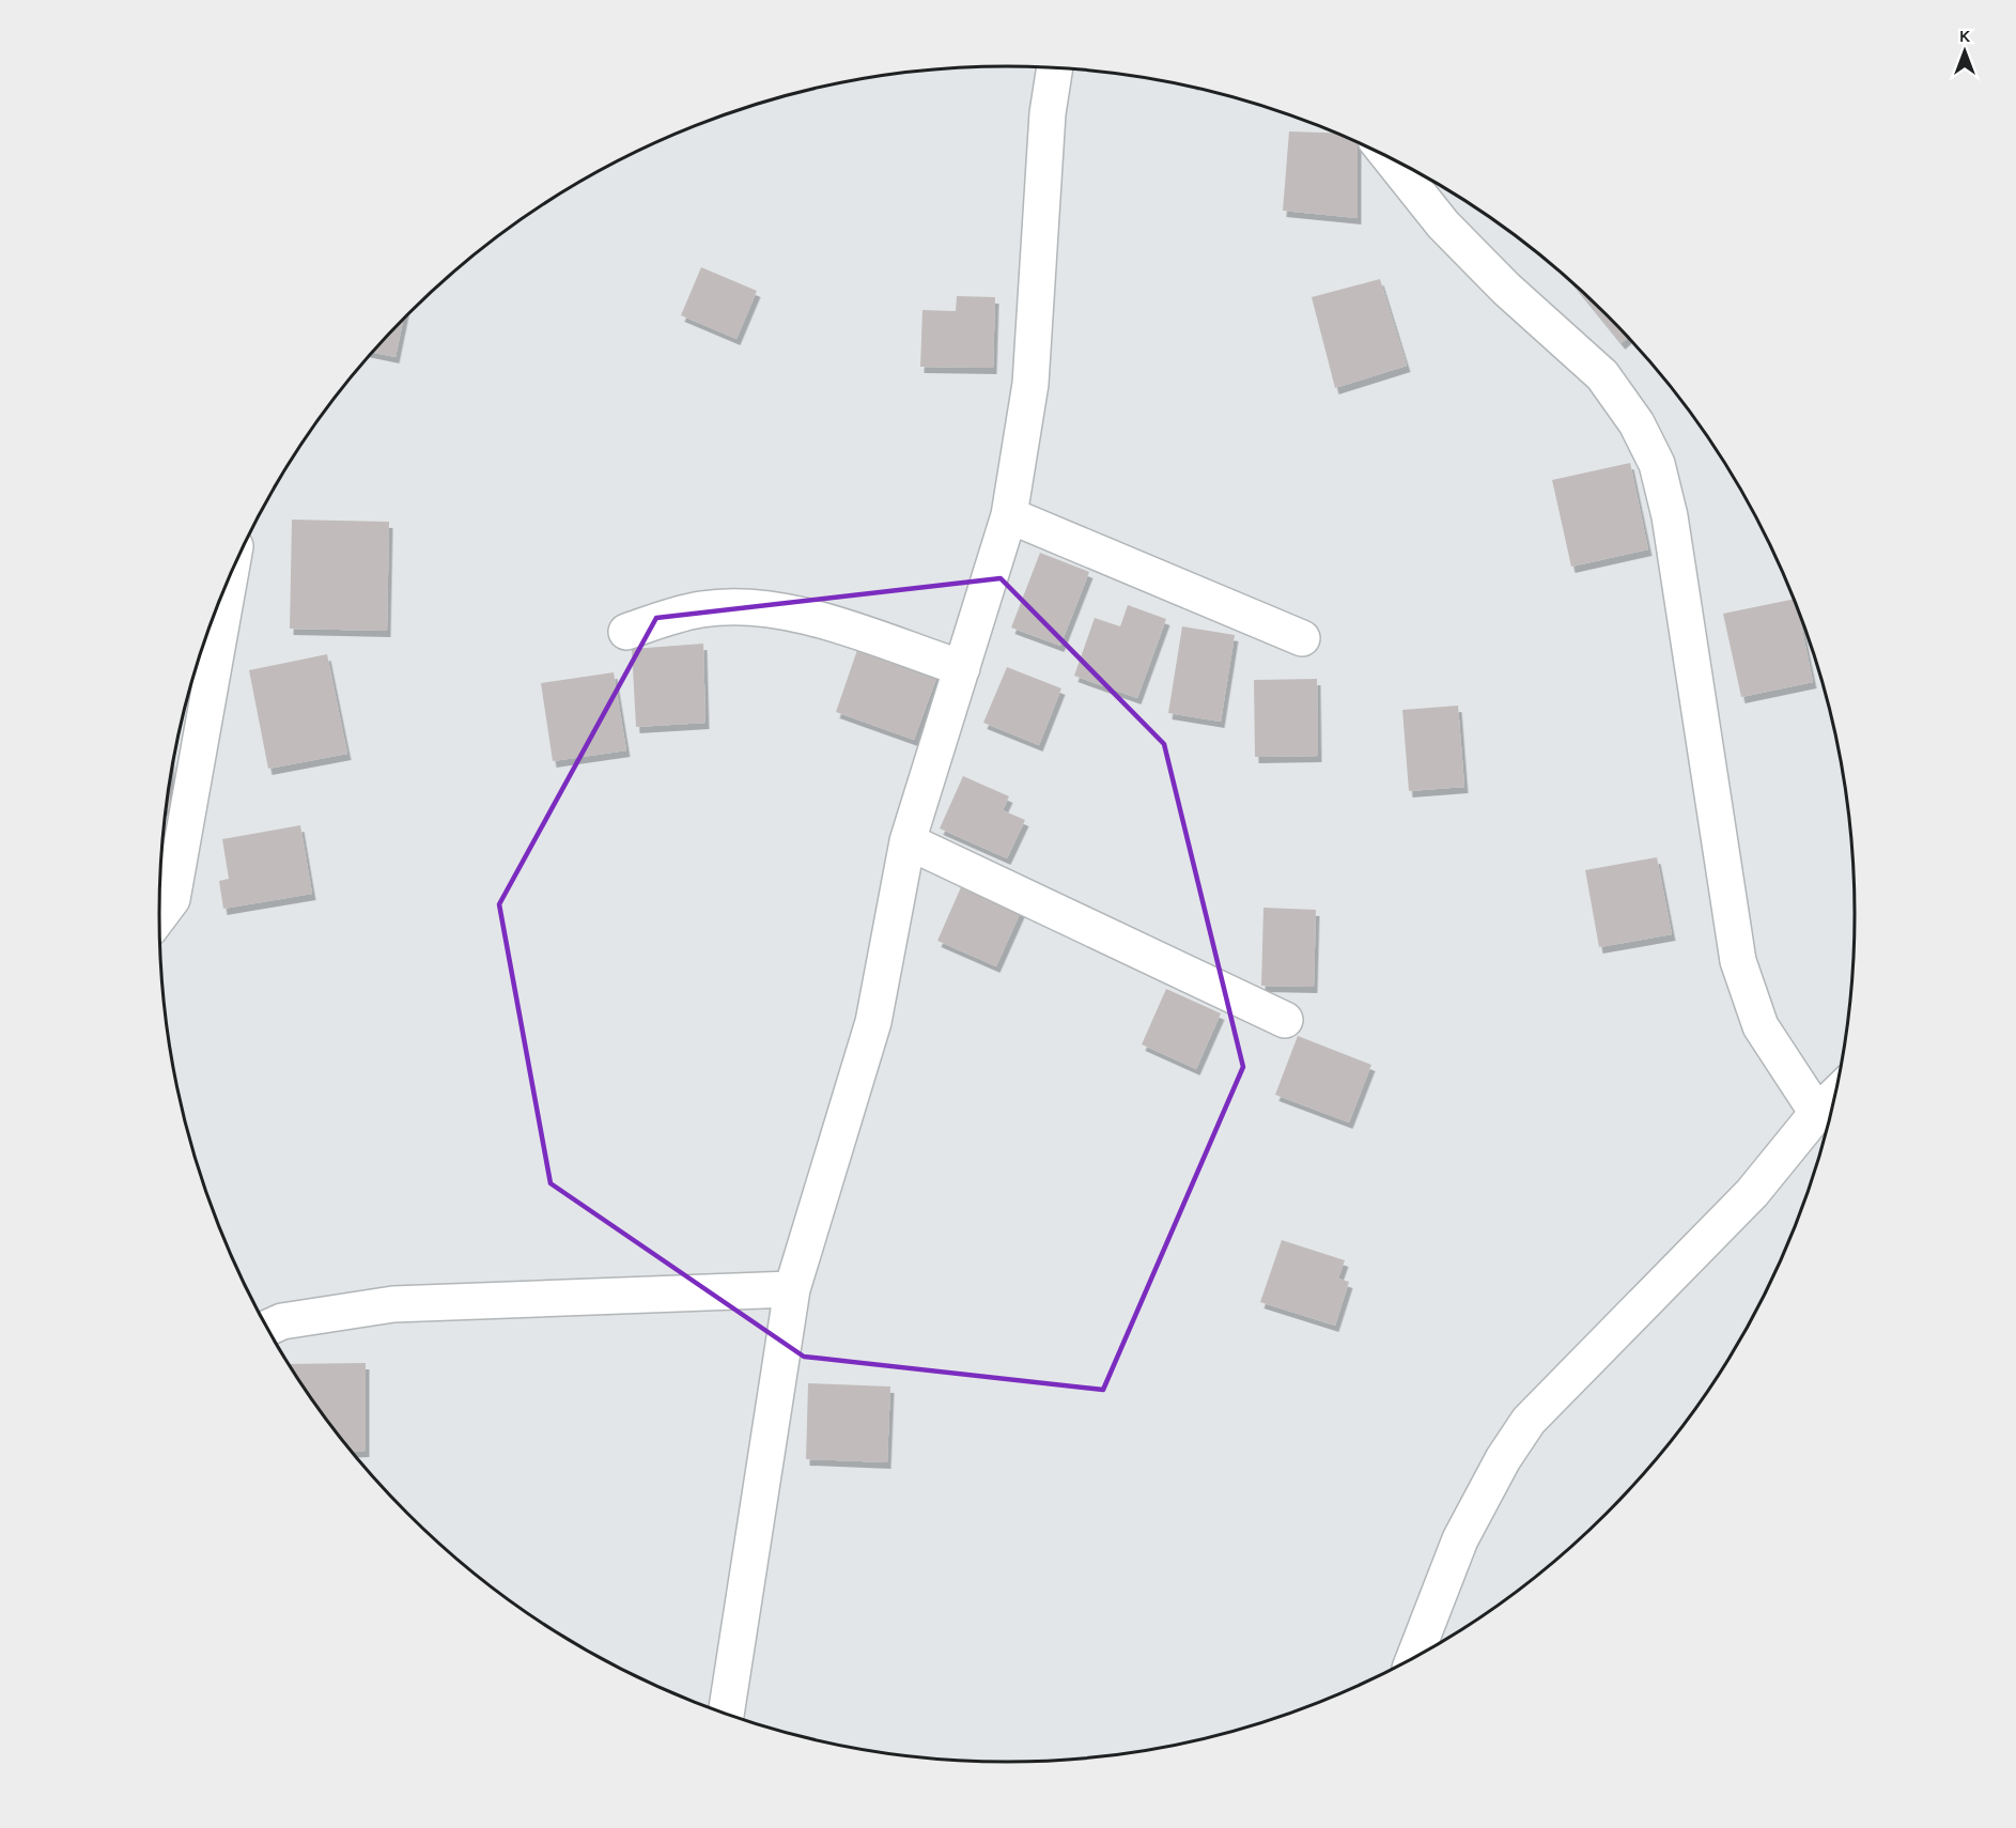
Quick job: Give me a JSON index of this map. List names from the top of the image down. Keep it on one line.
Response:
{"north":"top"}
